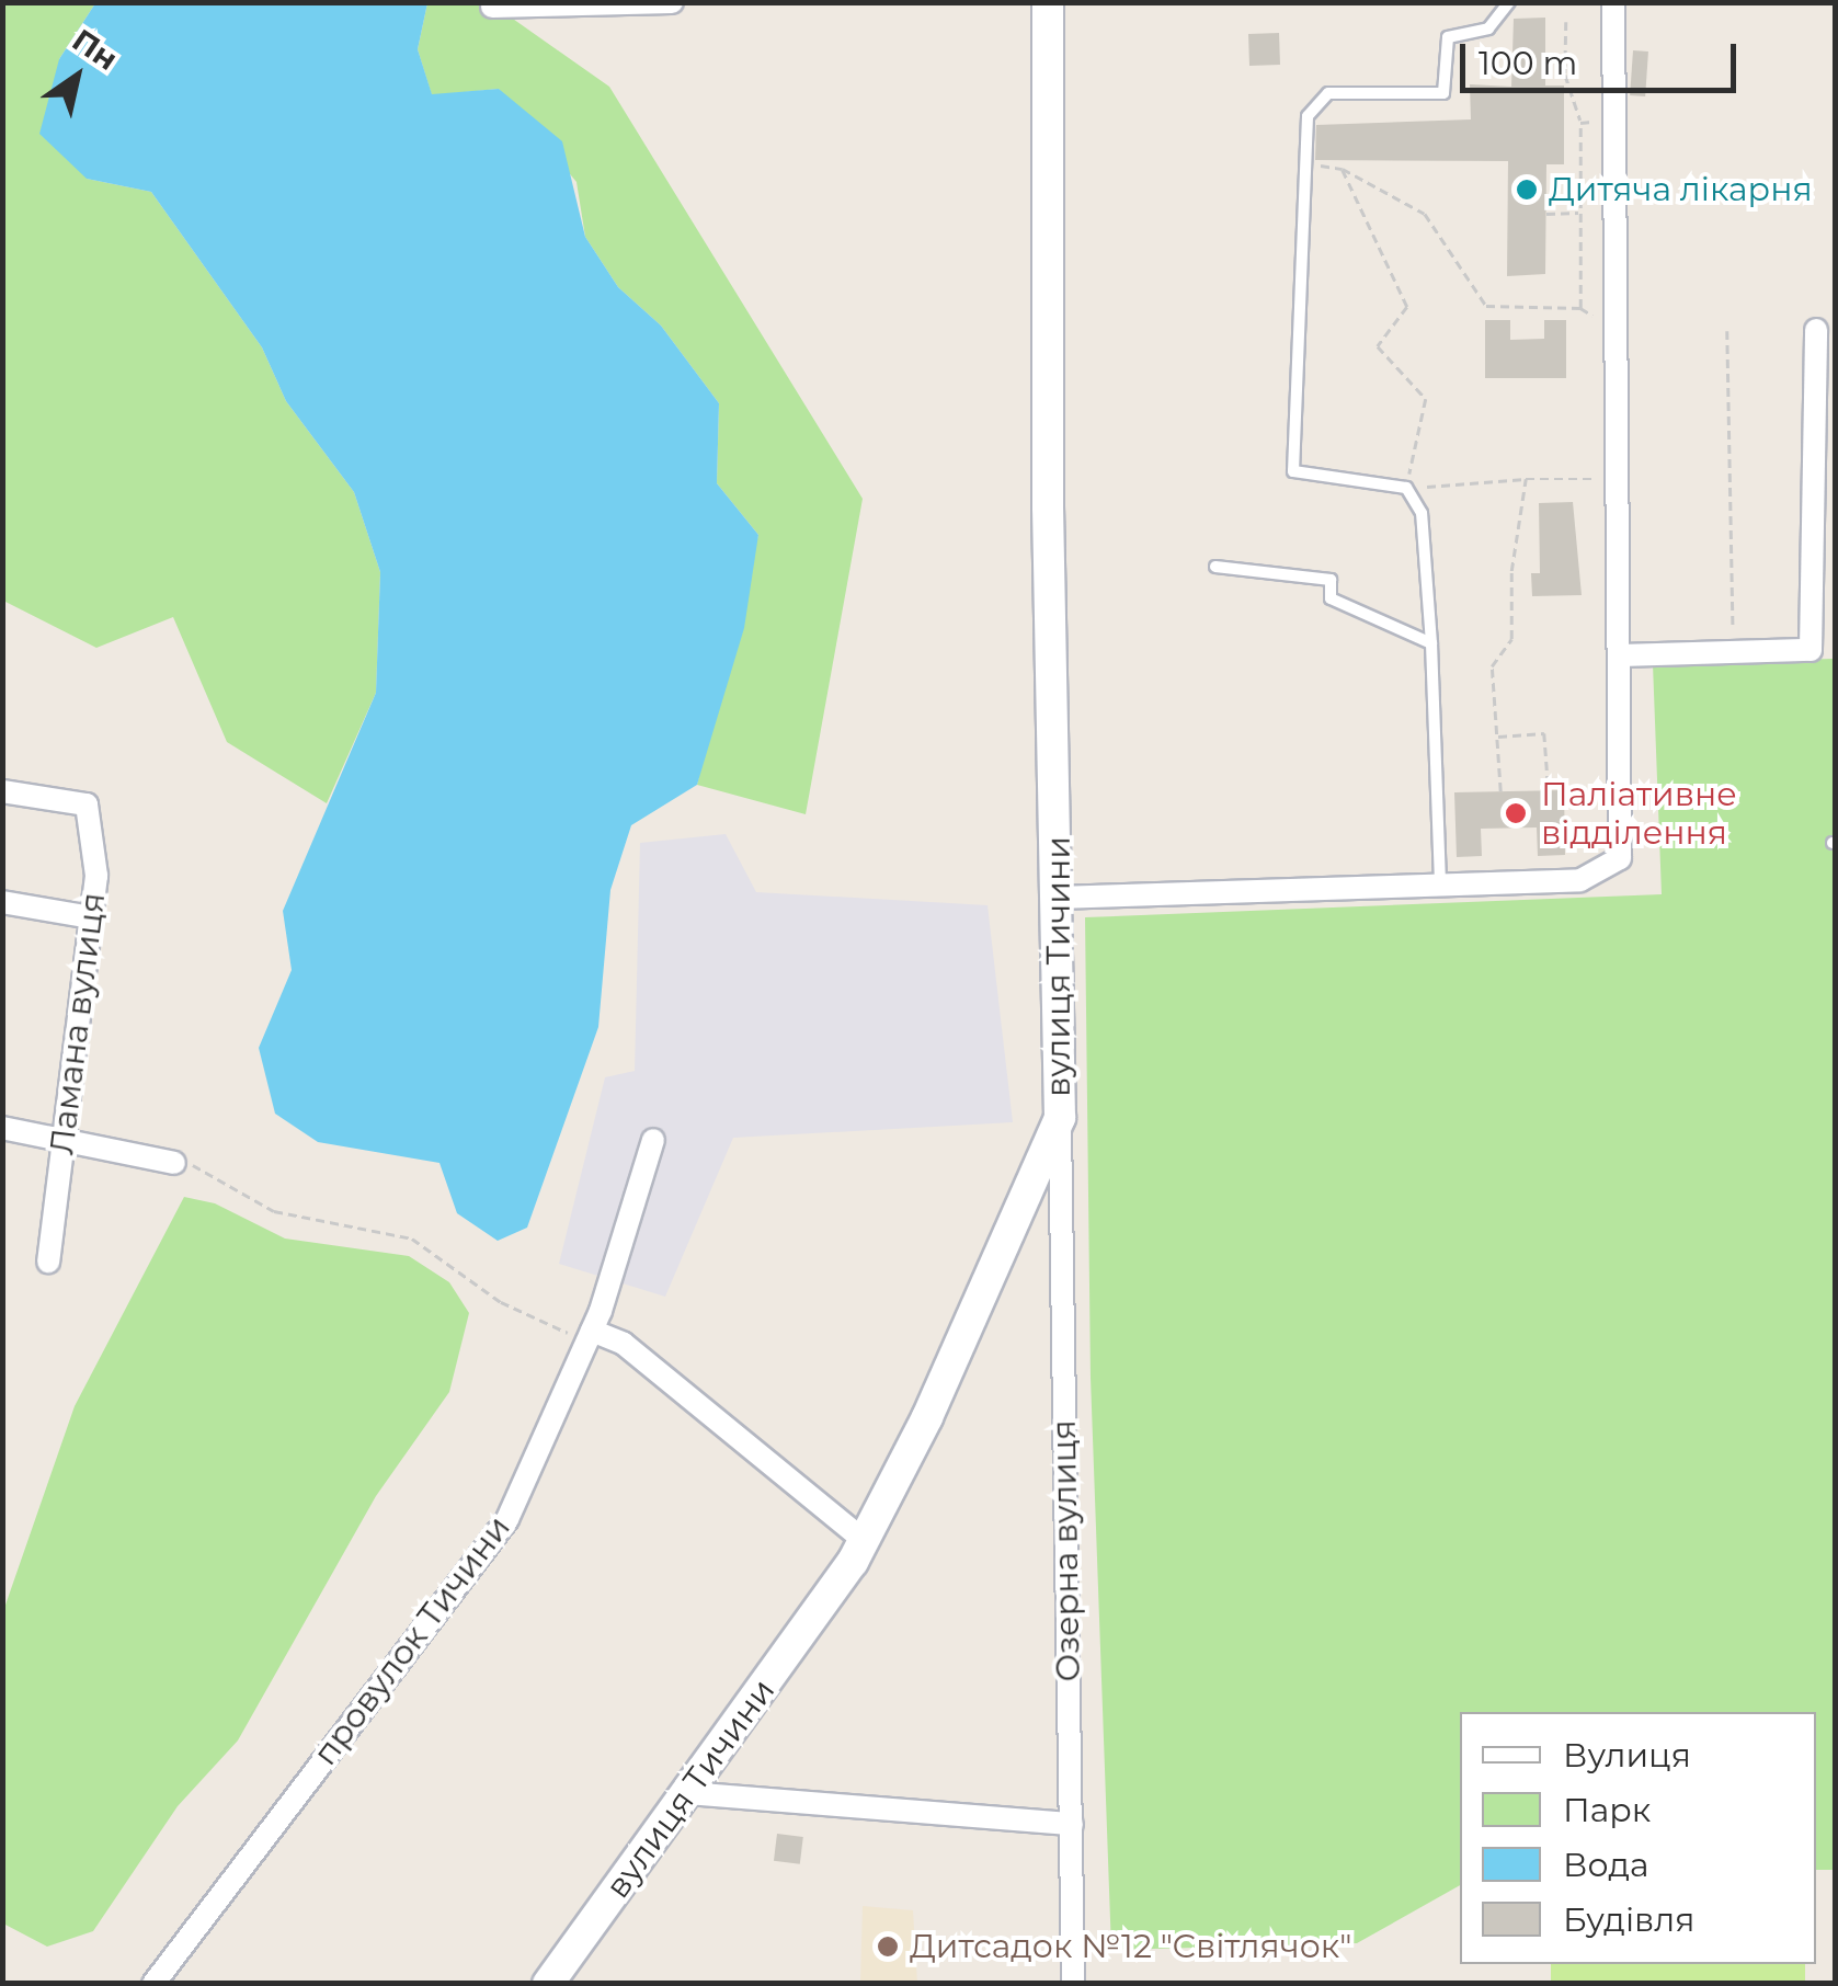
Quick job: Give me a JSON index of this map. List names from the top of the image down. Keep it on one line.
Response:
{"streets":{"street":["вулиця Тичини","Ламана вулиця","Озерна вулиця","провулок Тичини"]},"crossings":[["вулиця Тичини","Озерна вулиця"]],"places":["Дитяча лікарня","Паліативне відділення","Дитсадок №12 \"Світлячок\""],"legend":["Вулиця","Парк","Вода","Будівля"],"scale_bar":"100 m","north":"top right"}
